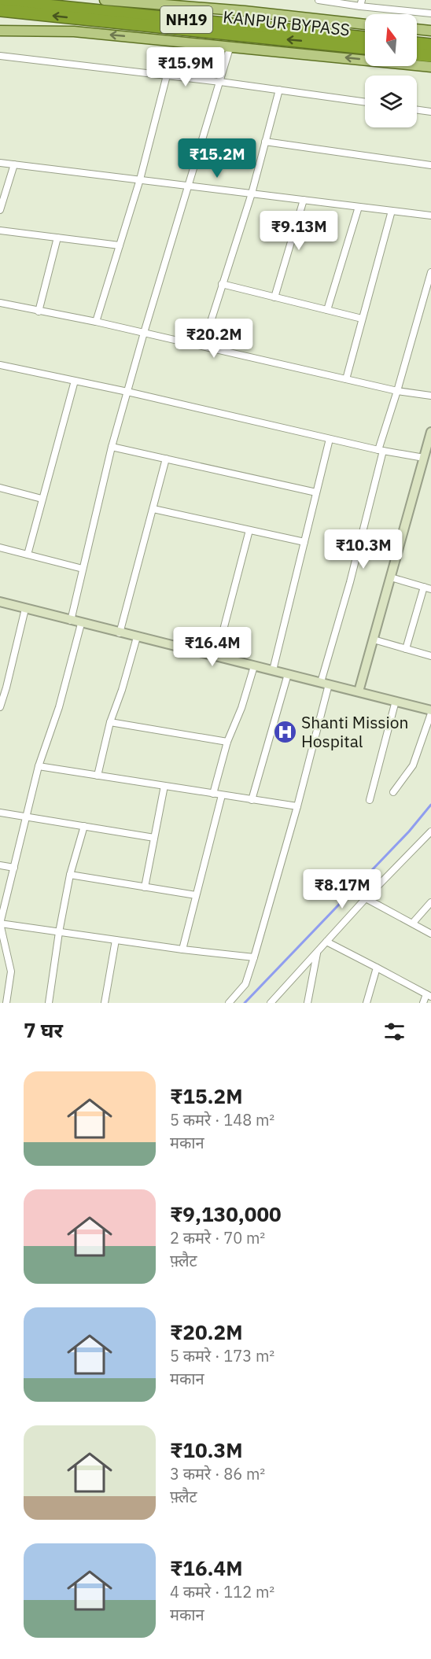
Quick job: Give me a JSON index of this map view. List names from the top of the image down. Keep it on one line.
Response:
{"streets":{"highway":["NH19","KANPUR BYPASS"]},"places":{"hospital":["Shanti Mission Hospital"]},"north":"top","page":{"price":["₹15.9M","₹15.2M","₹9.13M","₹20.2M","₹10.3M","₹16.4M","₹8.17M"],"heading":"7 घर","list":[{"name":"₹15.2M","note":"5 कमरे · 148 m² · मकान"},{"name":"₹9,130,000","note":"2 कमरे · 70 m² · फ़्लैट"},{"name":"₹20.2M","note":"5 कमरे · 173 m² · मकान"},{"name":"₹10.3M","note":"3 कमरे · 86 m² · फ़्लैट"},{"name":"₹16.4M","note":"4 कमरे · 112 m² · मकान"}]}}
